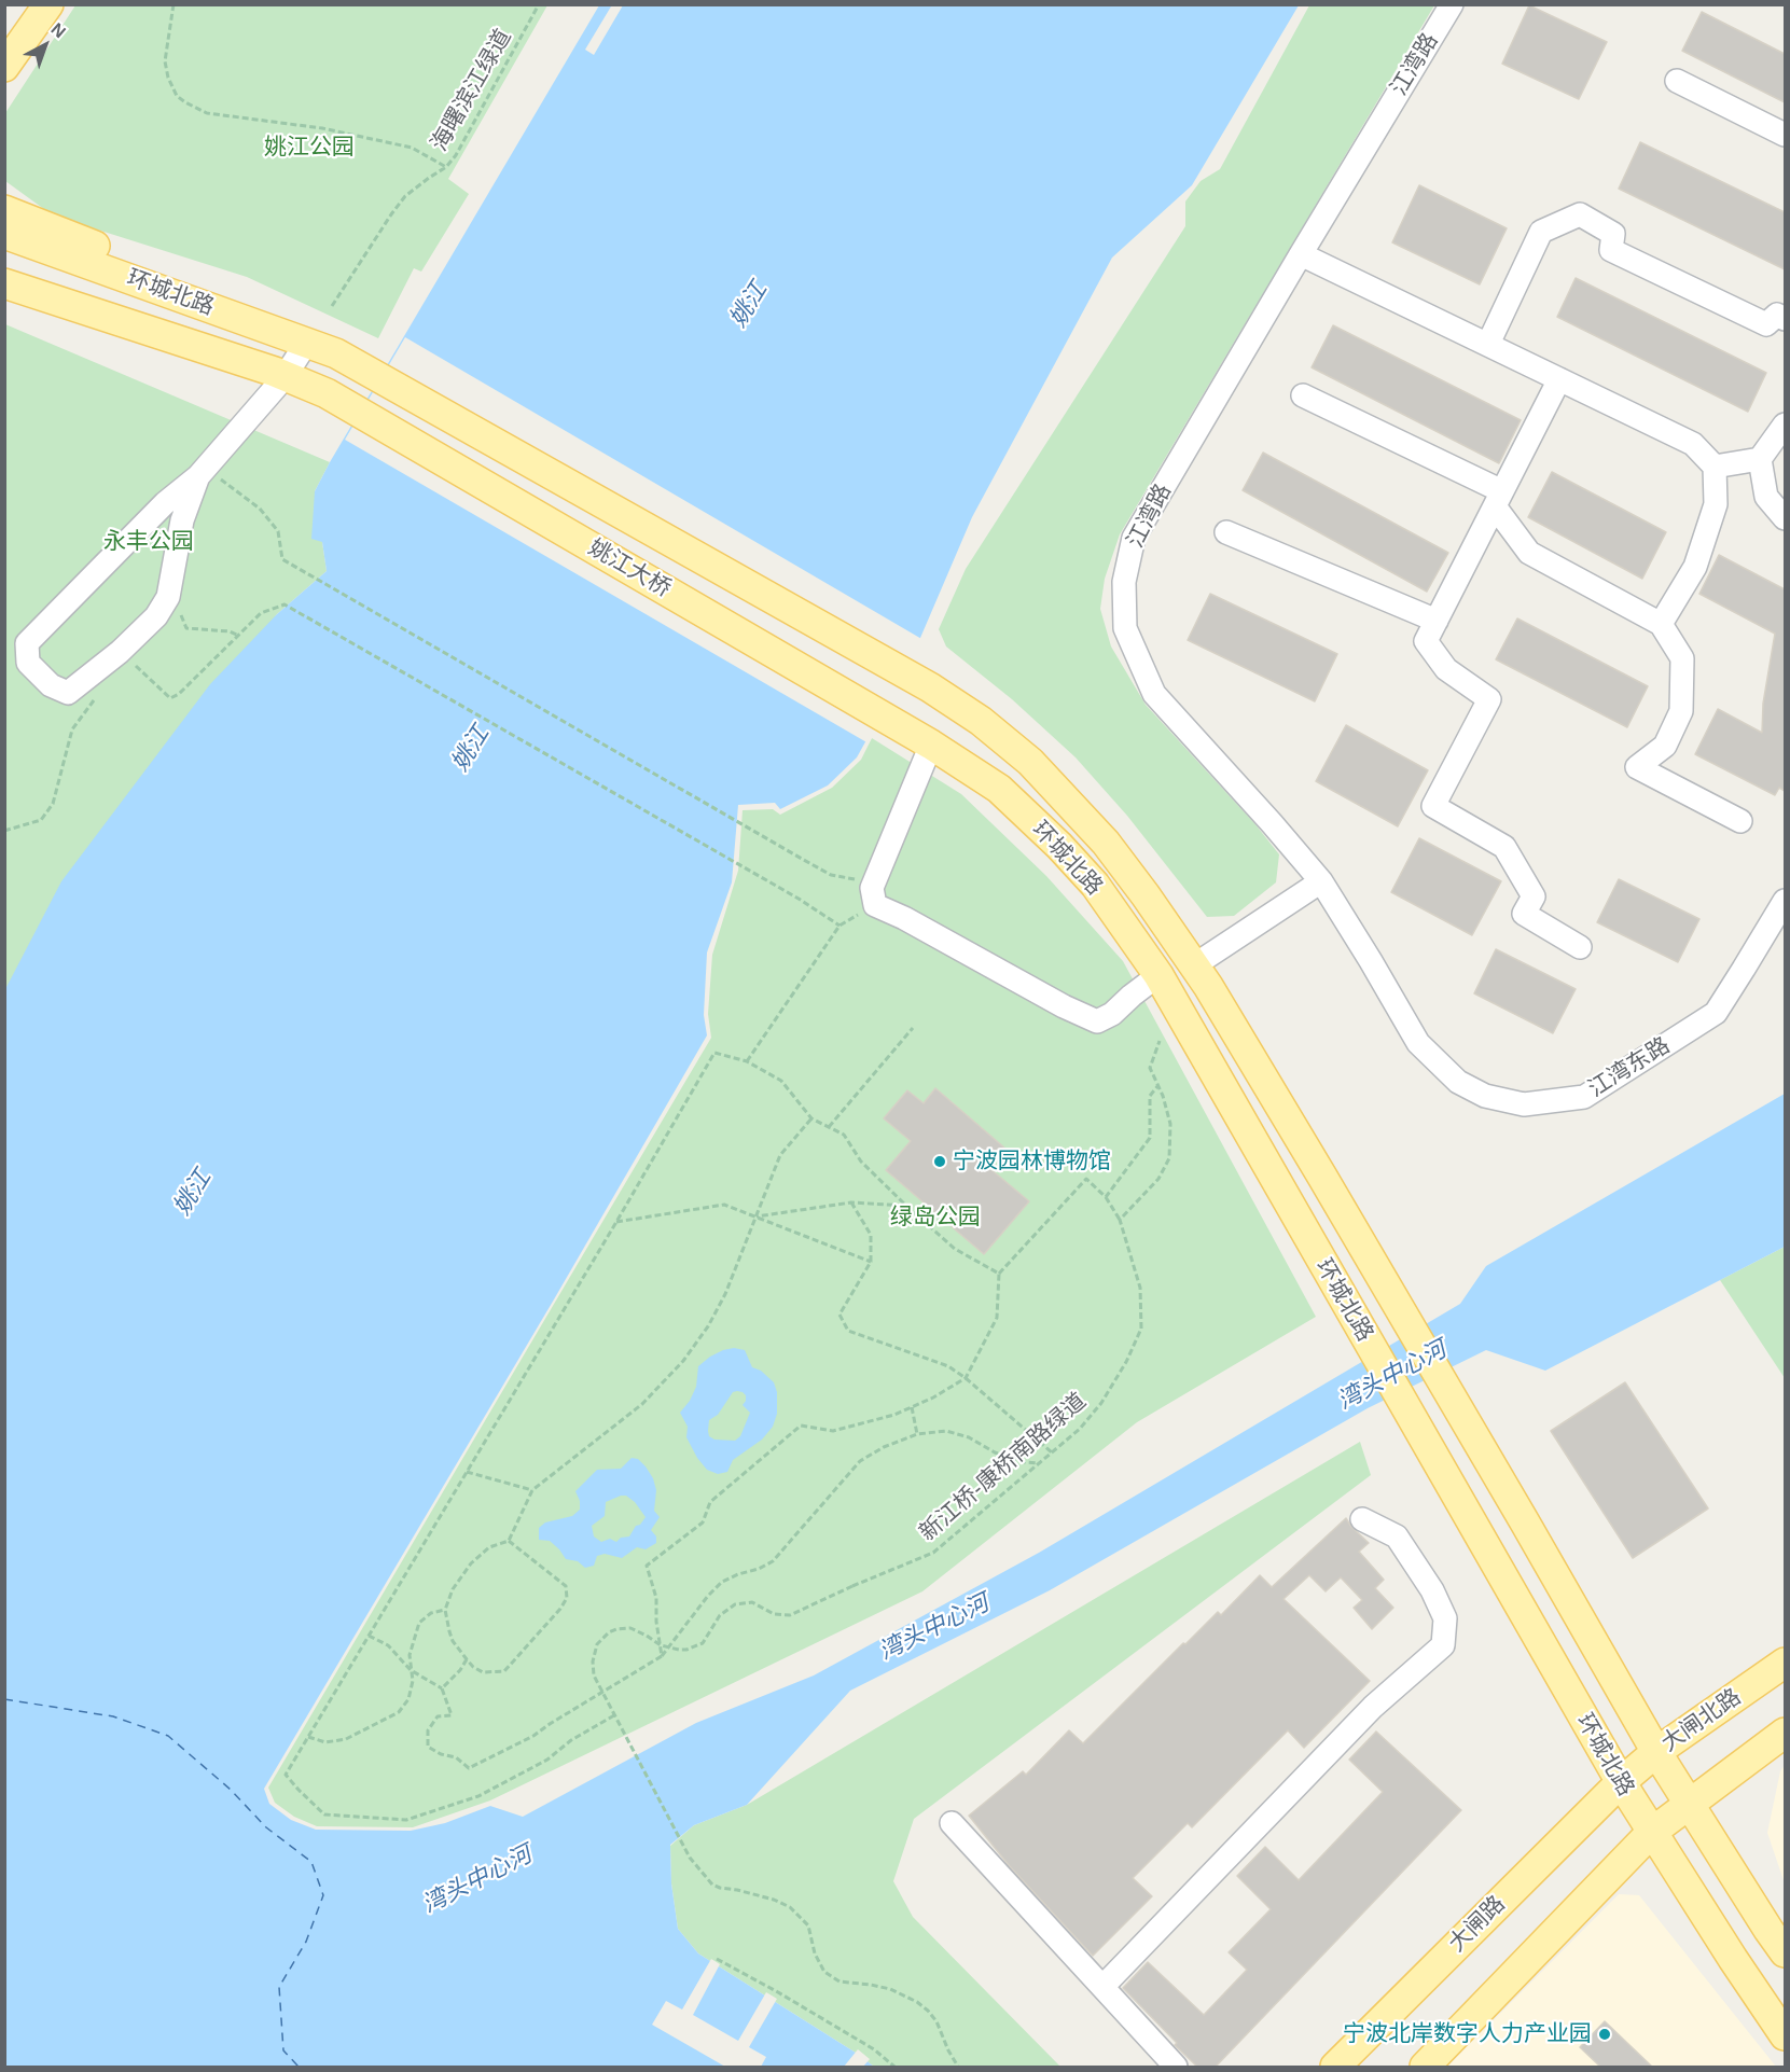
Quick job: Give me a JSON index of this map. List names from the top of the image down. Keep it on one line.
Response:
{"streets":{"main road":["环城北路","姚江大桥","大闸北路","大闸路"],"street":["江湾路","江湾东路"],"path":["海曙滨江绿道","新江桥-康桥南路绿道"]},"crossings":[["江湾路","江湾东路"],["环城北路","姚江大桥"],["环城北路","大闸北路"],["环城北路","大闸路"],["大闸北路","大闸路"]],"water":["姚江","湾头中心河"],"parks":["姚江公园","永丰公园","绿岛公园"],"places":["宁波园林博物馆","宁波北岸数字人力产业园"],"north":"top right"}
